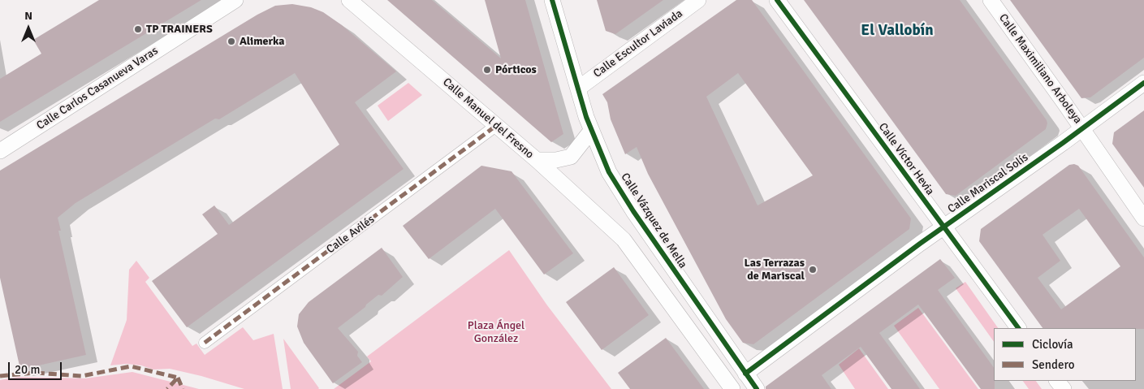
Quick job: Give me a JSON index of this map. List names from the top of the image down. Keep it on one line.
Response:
{"streets":{"street":["Calle Escultor Laviada","Calle Maximiliano Arboleya","Calle Carlos Casanueva Varas","Calle Manuel del Fresno","Calle Víctor Hevia","Calle Mariscal Solís","Calle Vázquez de Mella","Calle Avilés"]},"crossings":[["Calle Escultor Laviada","Calle Vázquez de Mella"],["Calle Maximiliano Arboleya","Calle Mariscal Solís"],["Calle Manuel del Fresno","Calle Avilés"],["Calle Víctor Hevia","Calle Mariscal Solís"],["Calle Mariscal Solís","Calle Vázquez de Mella"]],"districts":["El Vallobín"],"parks":["Plaza Ángel González"],"places":["TP TRAINERS","Alimerka","Pórticos","Las Terrazas de Mariscal"],"legend":["Ciclovía","Sendero"],"scale_bar":"20 m","north":"top"}
